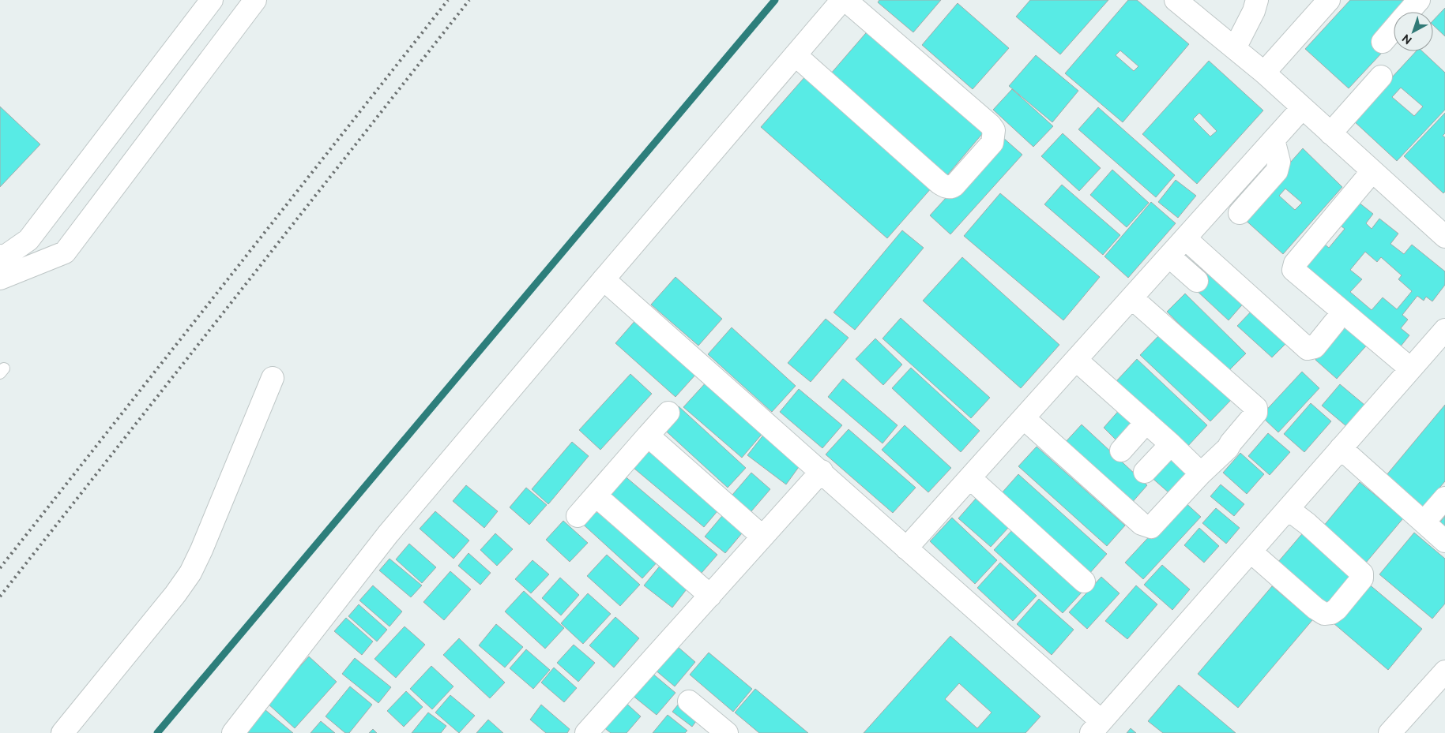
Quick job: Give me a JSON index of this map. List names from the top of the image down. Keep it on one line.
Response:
{"north":"bottom left"}
